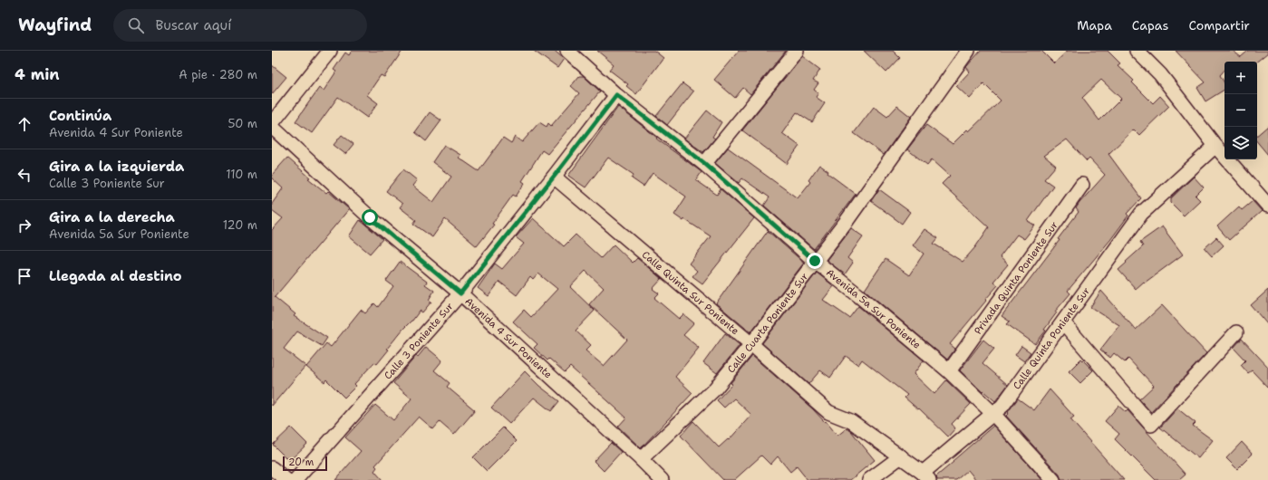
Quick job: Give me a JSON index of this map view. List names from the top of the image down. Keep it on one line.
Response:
{"streets":{"street":["Privada Quinta Poniente Sur","Calle Quinta Sur Poniente","Avenida 5a Sur Poniente","Calle Cuarta Poniente Sur","Avenida 4 Sur Poniente","Calle Quinta Poniente Sur","Calle 3 Poniente Sur"]},"crossings":[["Privada Quinta Poniente Sur","Avenida 5a Sur Poniente"],["Calle Quinta Sur Poniente","Calle Cuarta Poniente Sur"],["Calle Quinta Sur Poniente","Calle Quinta Poniente Sur"],["Calle Quinta Sur Poniente","Calle 3 Poniente Sur"],["Avenida 5a Sur Poniente","Calle Cuarta Poniente Sur"],["Avenida 5a Sur Poniente","Calle Quinta Poniente Sur"],["Avenida 5a Sur Poniente","Calle 3 Poniente Sur"],["Calle Cuarta Poniente Sur","Avenida 4 Sur Poniente"],["Avenida 4 Sur Poniente","Calle 3 Poniente Sur"]],"scale_bar":"20 m","page":{"header":"Wayfind","search":"Buscar aquí","nav":["Mapa","Capas","Compartir"],"heading":["4 min","A pie · 280 m"],"map_buttons":["+","−"],"list":[["Continúa","Avenida 4 Sur Poniente","50 m"],["Gira a la izquierda","Calle 3 Poniente Sur","110 m"],["Gira a la derecha","Avenida 5a Sur Poniente","120 m"],"Llegada al destino"],"scale":"20 m"}}
